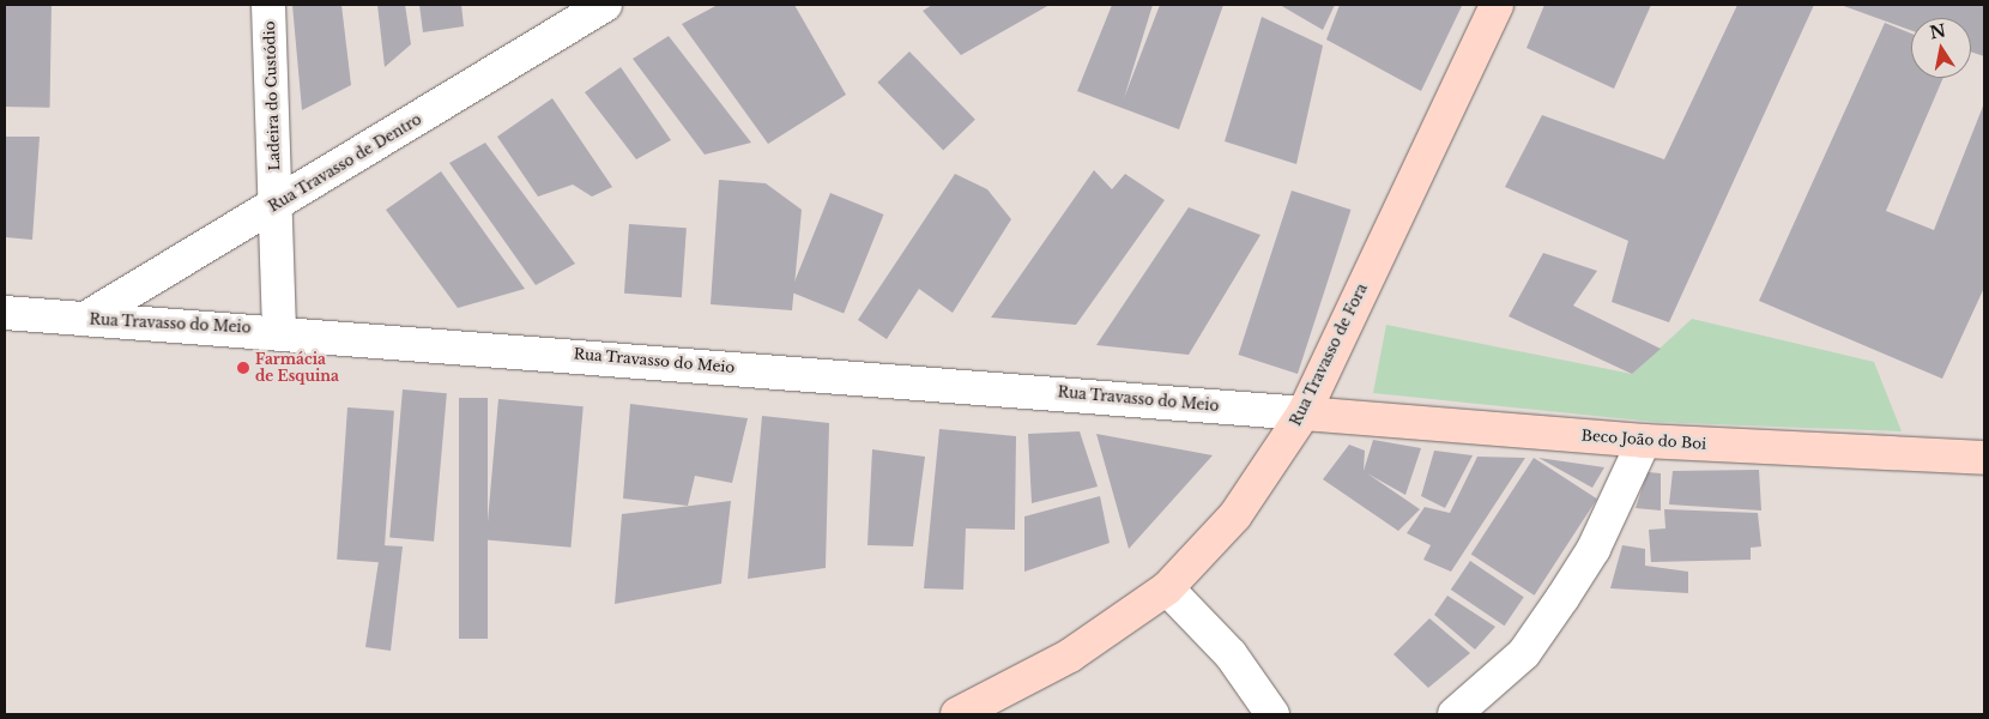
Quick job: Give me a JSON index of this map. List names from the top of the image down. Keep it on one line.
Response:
{"streets":{"main road":["Rua Travasso de Fora","Beco João do Boi"],"street":["Ladeira do Custódio","Rua Travasso de Dentro","Rua Travasso do Meio"]},"crossings":[["Ladeira do Custódio","Rua Travasso de Dentro"],["Ladeira do Custódio","Rua Travasso do Meio"],["Rua Travasso de Dentro","Rua Travasso do Meio"],["Rua Travasso do Meio","Rua Travasso de Fora"],["Rua Travasso do Meio","Beco João do Boi"],["Rua Travasso de Fora","Beco João do Boi"]],"places":["Farmácia de Esquina"],"north":"top"}
